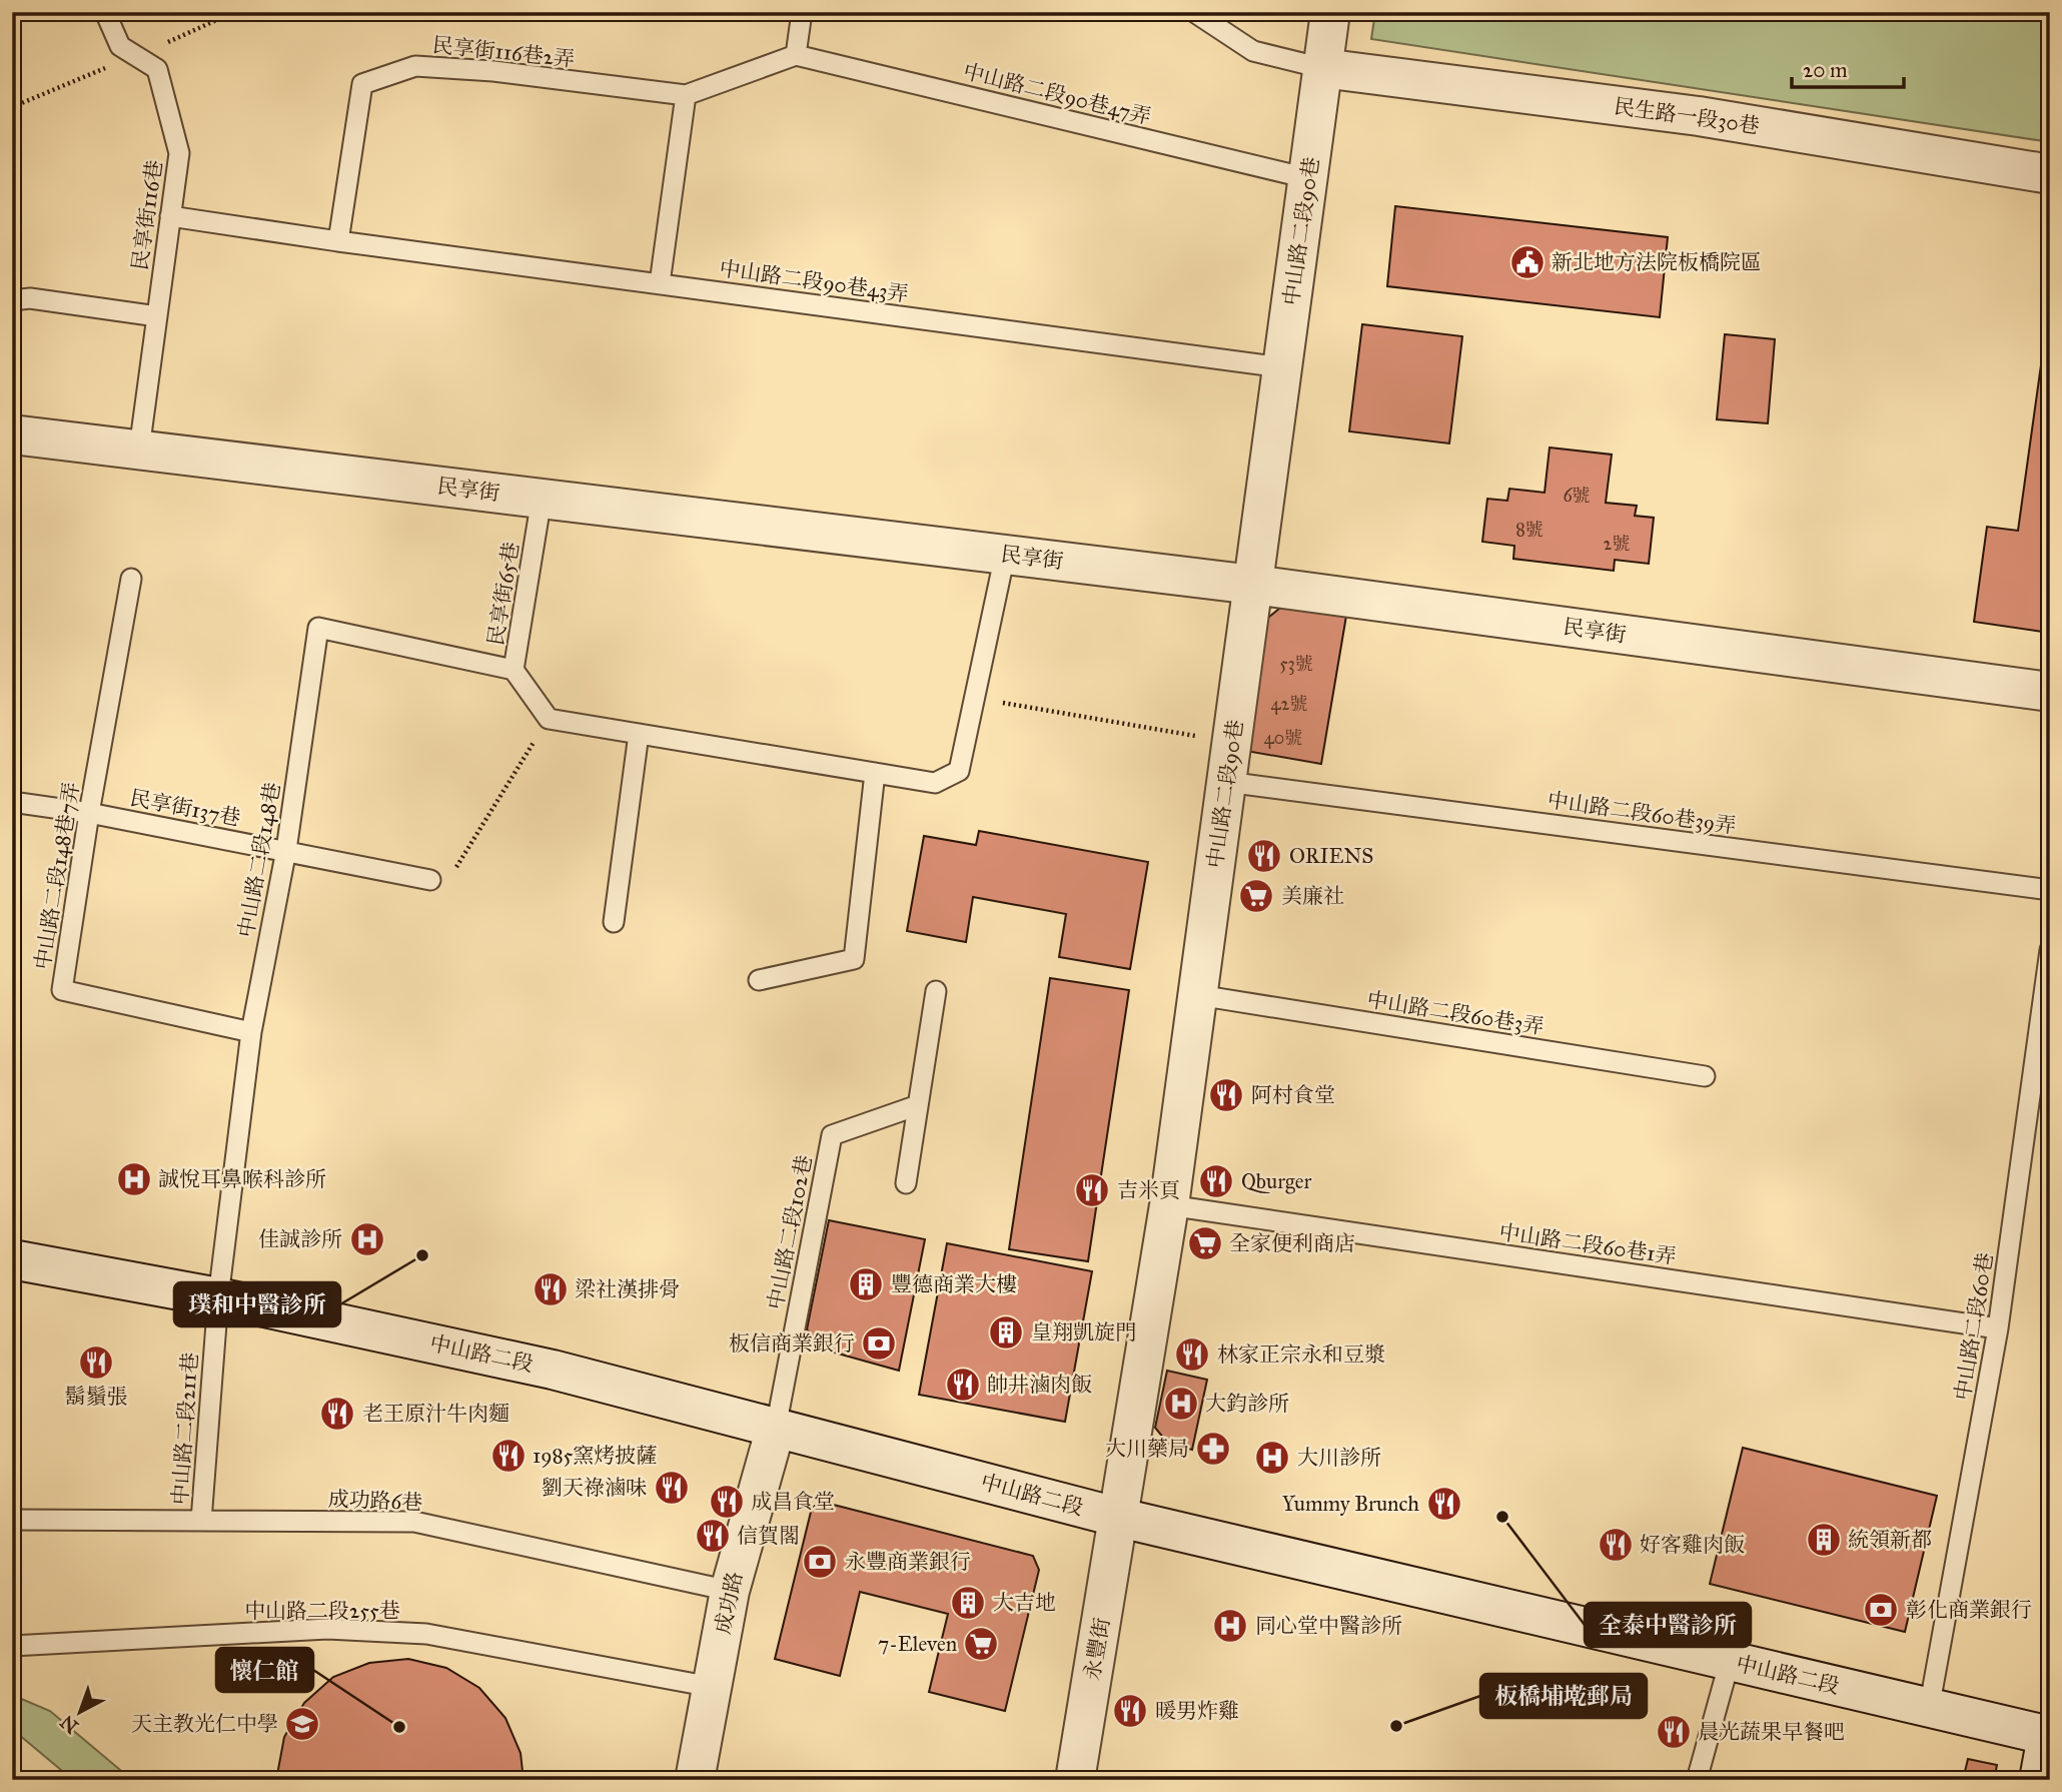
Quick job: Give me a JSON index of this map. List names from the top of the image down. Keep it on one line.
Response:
{"streets":{"street":["民生路一段30巷","中山路二段90巷","民享街","中山路二段","成功路","永豐街"],"lane":["民享街116巷2弄","中山路二段90巷47弄","民享街116巷","中山路二段90巷43弄","民享街65巷","民享街137巷","中山路二段60巷39弄","中山路二段148巷","中山路二段148巷7弄","中山路二段60巷3弄","中山路二段102巷","中山路二段60巷1弄","中山路二段60巷","中山路二段211巷","成功路6巷","中山路二段255巷"]},"crossings":[["民享街116巷2弄","中山路二段90巷47弄"],["民享街116巷2弄","中山路二段90巷43弄"],["中山路二段90巷47弄","中山路二段90巷"],["民生路一段30巷","中山路二段90巷"],["民享街116巷","民享街"],["中山路二段90巷","中山路二段90巷43弄"],["中山路二段90巷","民享街"],["中山路二段90巷","中山路二段60巷39弄"],["中山路二段90巷","中山路二段60巷3弄"],["中山路二段90巷","中山路二段60巷1弄"],["中山路二段90巷","中山路二段"],["中山路二段90巷","永豐街"],["民享街","民享街65巷"],["民享街65巷","中山路二段148巷"],["民享街137巷","中山路二段148巷"],["民享街137巷","中山路二段148巷7弄"],["中山路二段148巷","中山路二段148巷7弄"],["中山路二段148巷","中山路二段"],["中山路二段148巷","中山路二段211巷"],["中山路二段102巷","中山路二段"],["中山路二段102巷","成功路"],["中山路二段60巷1弄","中山路二段60巷"],["中山路二段60巷","中山路二段"],["中山路二段","中山路二段211巷"],["中山路二段","成功路"],["中山路二段","永豐街"],["中山路二段211巷","成功路6巷"],["成功路6巷","成功路"],["成功路","中山路二段255巷"]],"places":{"public building":["新北地方法院板橋院區"],"restaurant":["ORIENS","阿村食堂","Qburger","吉米頁","梁社漢排骨","林家正宗永和豆漿","鬍鬚張","帥井滷肉飯","老王原汁牛肉麵","1985窯烤披薩","劉天祿滷味","成昌食堂","Yummy Brunch","信賀閣","好客雞肉飯","暖男炸雞","晨光蔬果早餐吧"],"supermarket":["美廉社","全家便利商店","7-Eleven"],"hospital":["誠悅耳鼻喉科診所","佳誠診所","大鈞診所","大川診所","同心堂中醫診所"],"other":["璞和中醫診所","全泰中醫診所","板橋埔墘郵局","懷仁館"],"building":["豐德商業大樓","皇翔凱旋門","統領新都","大吉地"],"bank":["板信商業銀行","永豐商業銀行","彰化商業銀行"],"pharmacy":["大川藥局"],"school or university":["天主教光仁中學"]},"house_numbers":["6號","8號","2號","53號","42號","40號"],"scale_bar":"20 m","north":"bottom left"}
